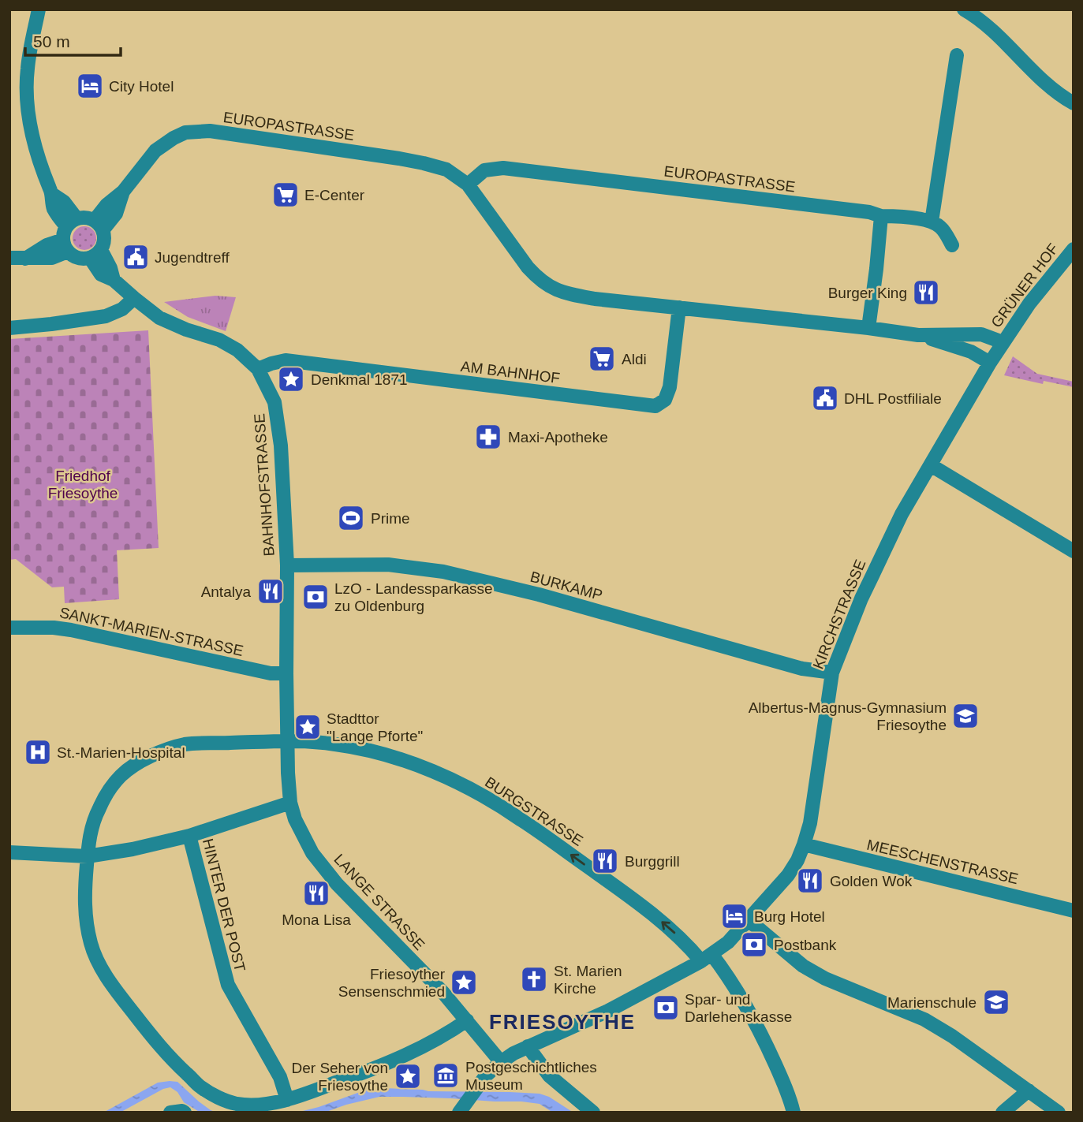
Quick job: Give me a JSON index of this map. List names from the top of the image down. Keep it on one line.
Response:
{"streets":{"street":["EUROPASTRASSE","GRÜNER HOF","AM BAHNHOF","BAHNHOFSTRASSE","BURKAMP","KIRCHSTRASSE","SANKT-MARIEN-STRASSE","BURGSTRASSE","MEESCHENSTRASSE","LANGE STRASSE","HINTER DER POST"]},"crossings":[["EUROPASTRASSE","GRÜNER HOF"],["EUROPASTRASSE","AM BAHNHOF"],["EUROPASTRASSE","BAHNHOFSTRASSE"],["EUROPASTRASSE","KIRCHSTRASSE"],["GRÜNER HOF","KIRCHSTRASSE"],["AM BAHNHOF","BAHNHOFSTRASSE"],["BAHNHOFSTRASSE","BURKAMP"],["BAHNHOFSTRASSE","SANKT-MARIEN-STRASSE"],["BAHNHOFSTRASSE","BURGSTRASSE"],["BAHNHOFSTRASSE","LANGE STRASSE"],["BURKAMP","KIRCHSTRASSE"],["KIRCHSTRASSE","BURGSTRASSE"],["KIRCHSTRASSE","MEESCHENSTRASSE"],["KIRCHSTRASSE","LANGE STRASSE"],["BURGSTRASSE","LANGE STRASSE"],["BURGSTRASSE","HINTER DER POST"]],"districts":["FRIESOYTHE"],"parks":["Friedhof Friesoythe"],"places":{"hotel":["City Hotel","Burg Hotel"],"supermarket":["E-Center","Aldi"],"public building":["Jugendtreff","DHL Postfiliale"],"restaurant":["Burger King","Antalya","Burggrill","Golden Wok","Mona Lisa"],"place":["Denkmal 1871","Stadttor \"Lange Pforte\"","Friesoyther Sensenschmied","Der Seher von Friesoythe"],"pharmacy":["Maxi-Apotheke"],"sports":["Prime"],"bank":["LzO - Landessparkasse zu Oldenburg","Postbank","Spar- und Darlehenskasse"],"school or university":["Albertus-Magnus-Gymnasium Friesoythe","Marienschule"],"hospital":["St.-Marien-Hospital"],"church":["St. Marien Kirche"],"museum":["Postgeschichtliches Museum"]},"scale_bar":"50 m"}
